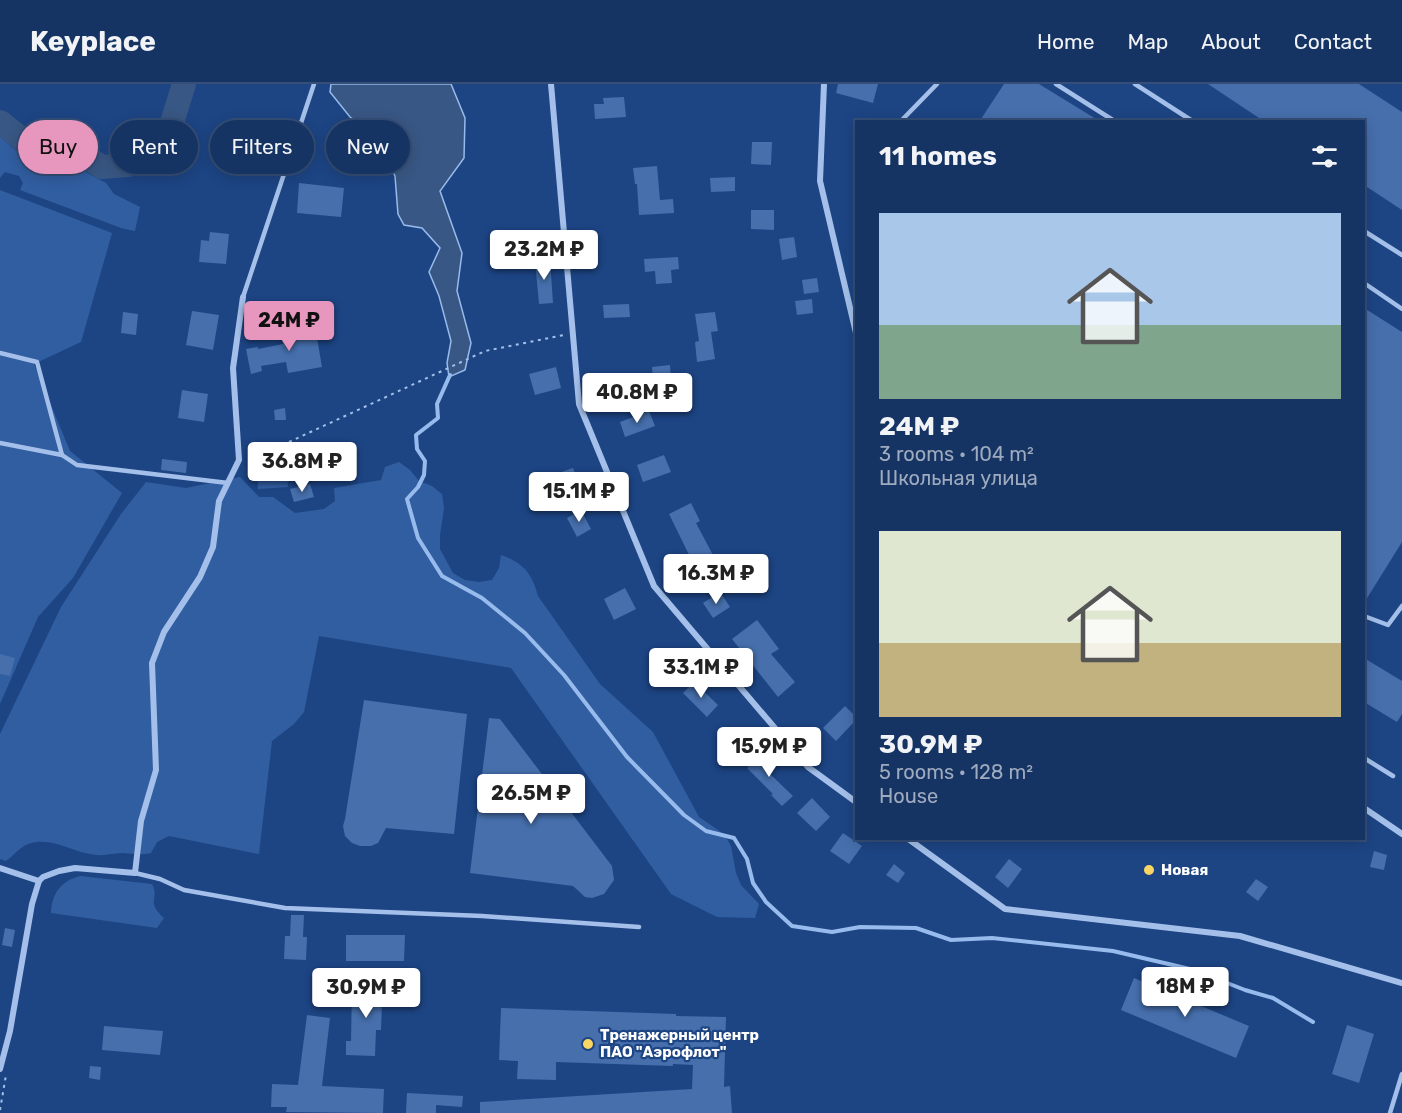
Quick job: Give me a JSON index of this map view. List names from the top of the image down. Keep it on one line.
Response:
{"places":["Новая","Тренажерный центр ПАО \"Аэрофлот\""],"page":{"header":"Keyplace","nav":["Home","Map","About","Contact"],"chip":["Buy","Rent","Filters","New"],"heading":"11 homes","list":[{"name":"24M ₽","note":"3 rooms · 104 m² · Школьная улица"},{"name":"30.9M ₽","note":"5 rooms · 128 m² · House"}],"price":["23.2M ₽","24M ₽","40.8M ₽","36.8M ₽","15.1M ₽","16.3M ₽","33.1M ₽","15.9M ₽","26.5M ₽","18M ₽","30.9M ₽"]}}
